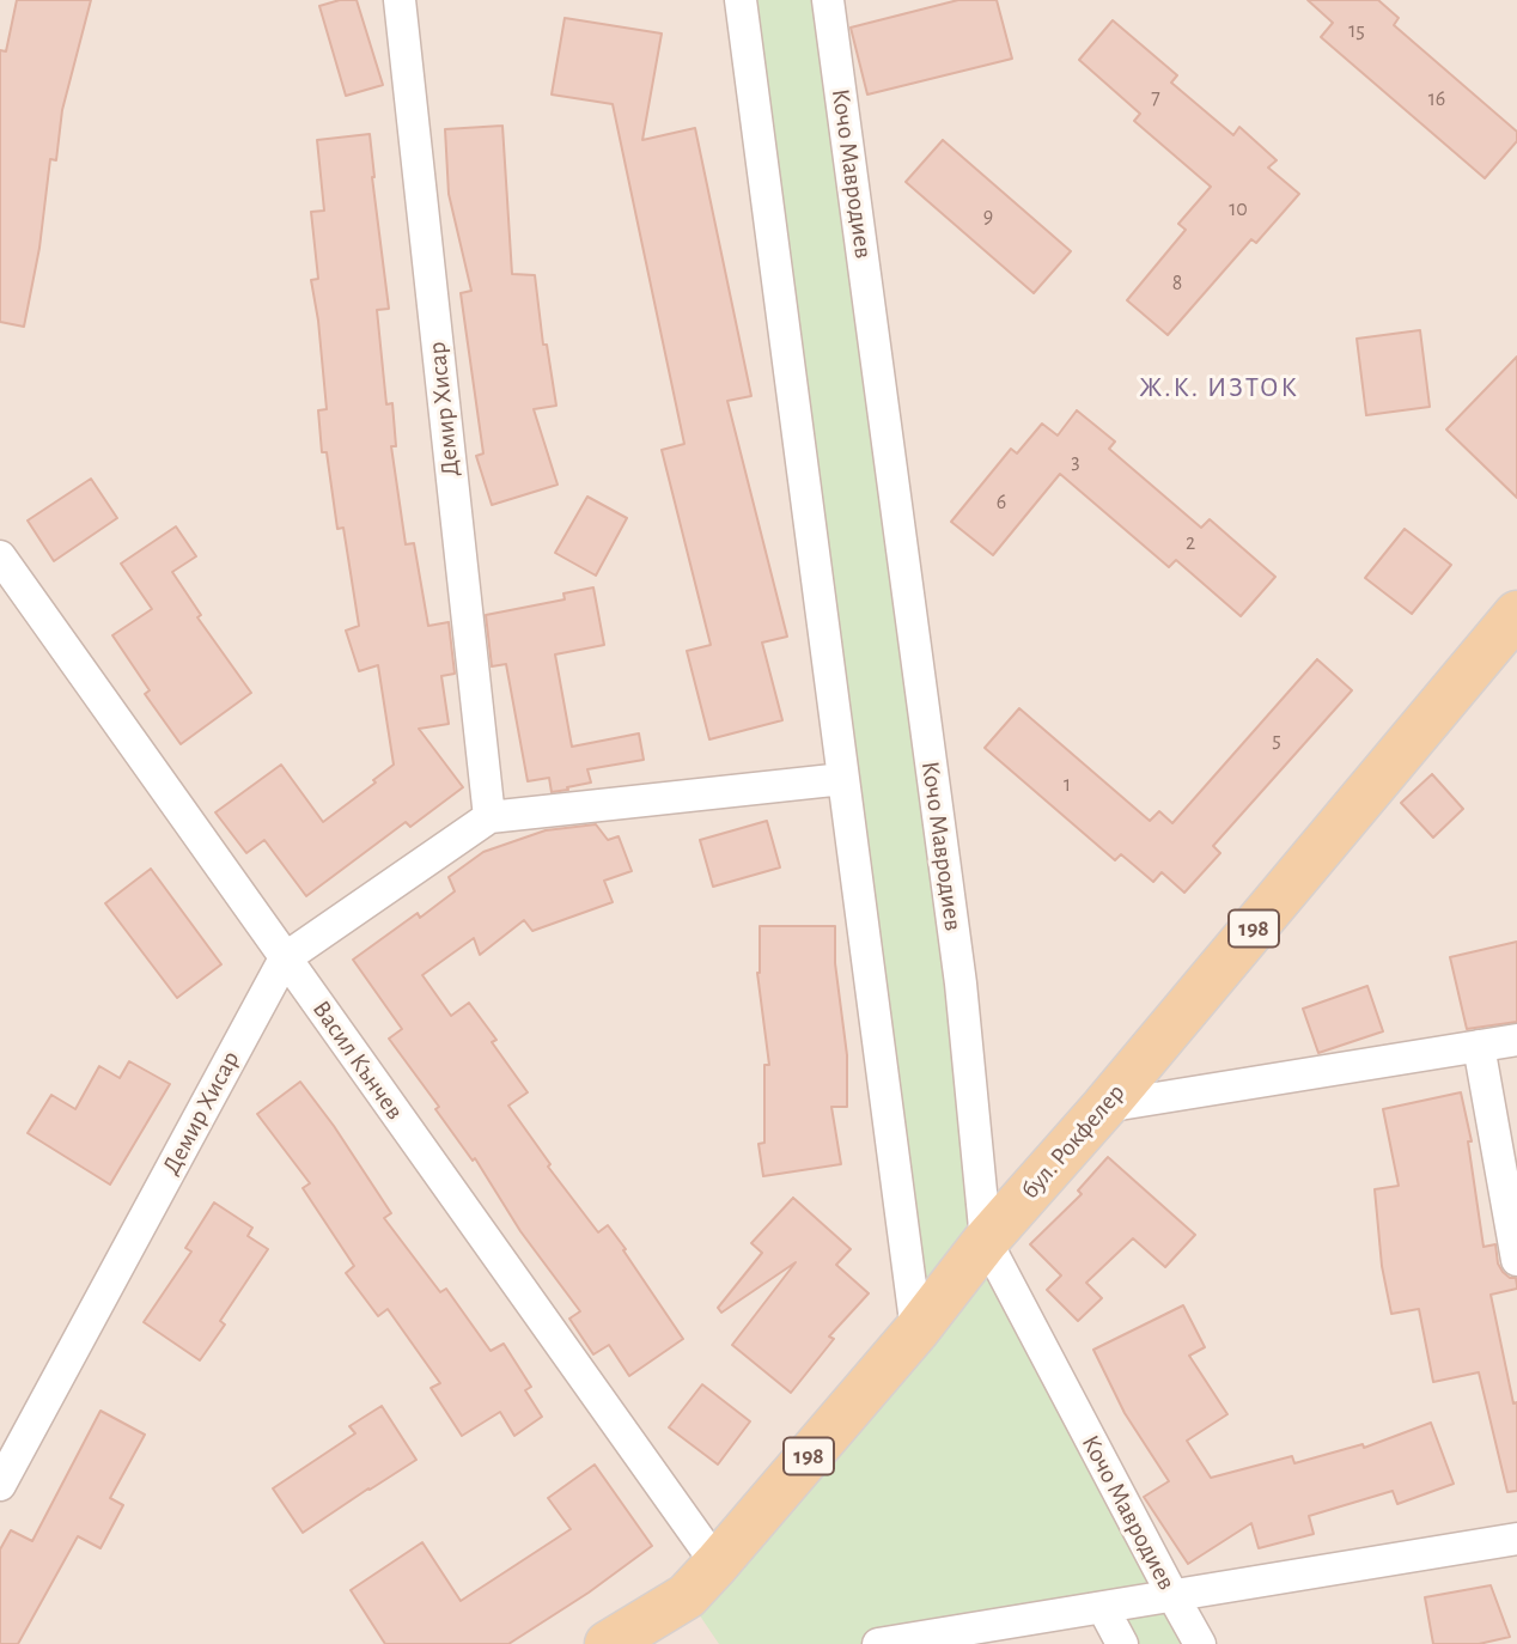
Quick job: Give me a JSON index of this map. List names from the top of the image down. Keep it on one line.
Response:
{"streets":{"main road":["198","бул. Рокфелер"],"street":["Кочо Мавродиев","Демир Хисар","Васил Кънчев"]},"crossings":[["Кочо Мавродиев","бул. Рокфелер"],["Демир Хисар","Васил Кънчев"],["Васил Кънчев","бул. Рокфелер"]],"districts":["Ж.К. ИЗТОК"],"house_numbers":["15","7","16","10","9","8","3","6","2","5","1"]}
